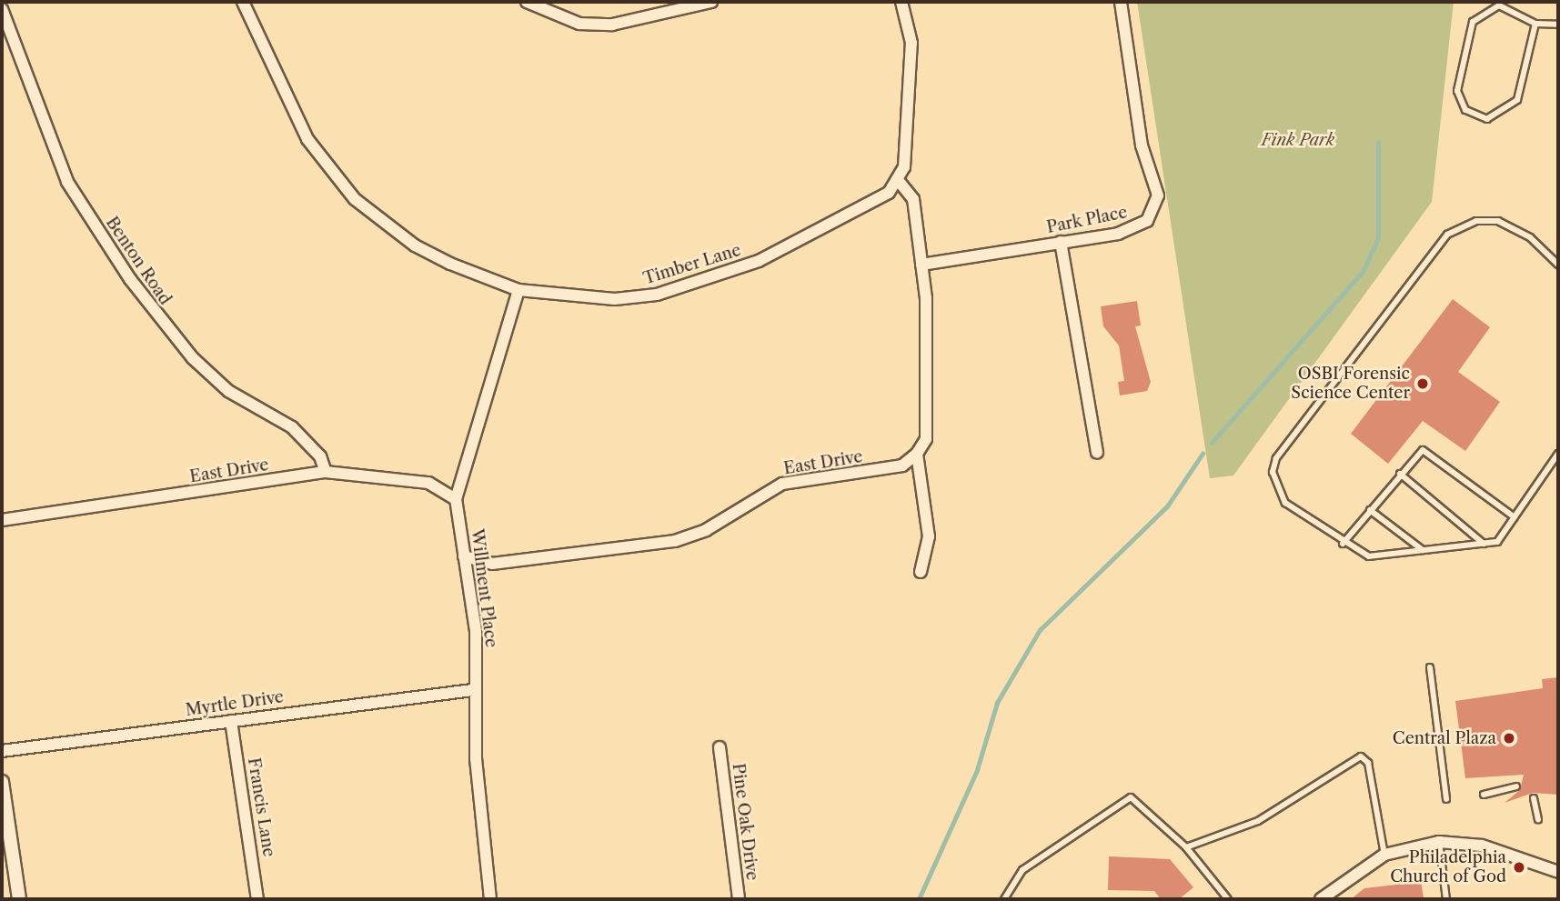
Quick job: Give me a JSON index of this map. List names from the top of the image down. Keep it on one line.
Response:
{"streets":{"street":["Park Place","Benton Road","Timber Lane","East Drive","Willment Place","Myrtle Drive","Francis Lane","Pine Oak Drive"]},"crossings":[["Benton Road","East Drive"],["Timber Lane","Willment Place"],["East Drive","Willment Place"],["Willment Place","Myrtle Drive"],["Myrtle Drive","Francis Lane"]],"parks":["Fink Park"],"places":["OSBI Forensic Science Center","Central Plaza","Philadelphia Church of God"]}
